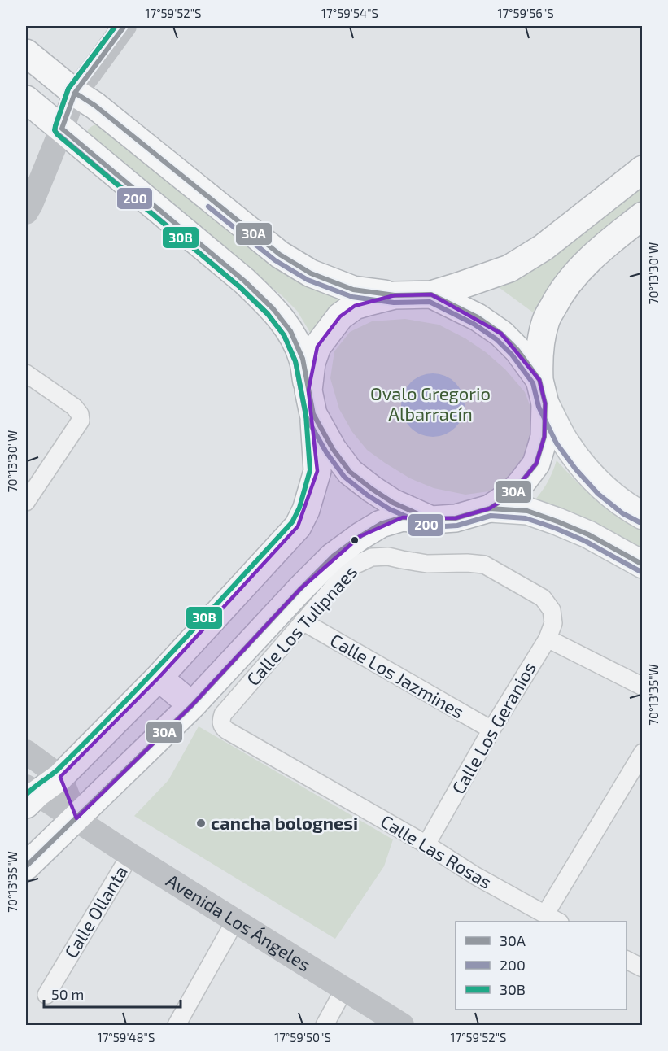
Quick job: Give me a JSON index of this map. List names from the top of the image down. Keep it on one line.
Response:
{"streets":{"street":["Calle Los Tulipnaes","Calle Los Jazmines","Calle Los Geranios","Calle Las Rosas","Calle Ollanta","Avenida Los Ángeles"]},"crossings":[["Calle Los Tulipnaes","Calle Los Jazmines"],["Calle Los Tulipnaes","Calle Los Geranios"],["Calle Los Tulipnaes","Calle Las Rosas"],["Calle Los Jazmines","Calle Los Geranios"],["Calle Los Geranios","Calle Las Rosas"],["Calle Ollanta","Avenida Los Ángeles"]],"parks":["Ovalo Gregorio Albarracín"],"places":["cancha bolognesi"],"lines":["transit line 30A","transit line 200","transit line 30B"],"legend":["30A","200","30B"],"scale_bar":"50 m","coordinates":["17°59'52\"S","17°59'54\"S","17°59'56\"S","70°13'30\"W","70°13'35\"W","17°59'48\"S","17°59'50\"S"]}
